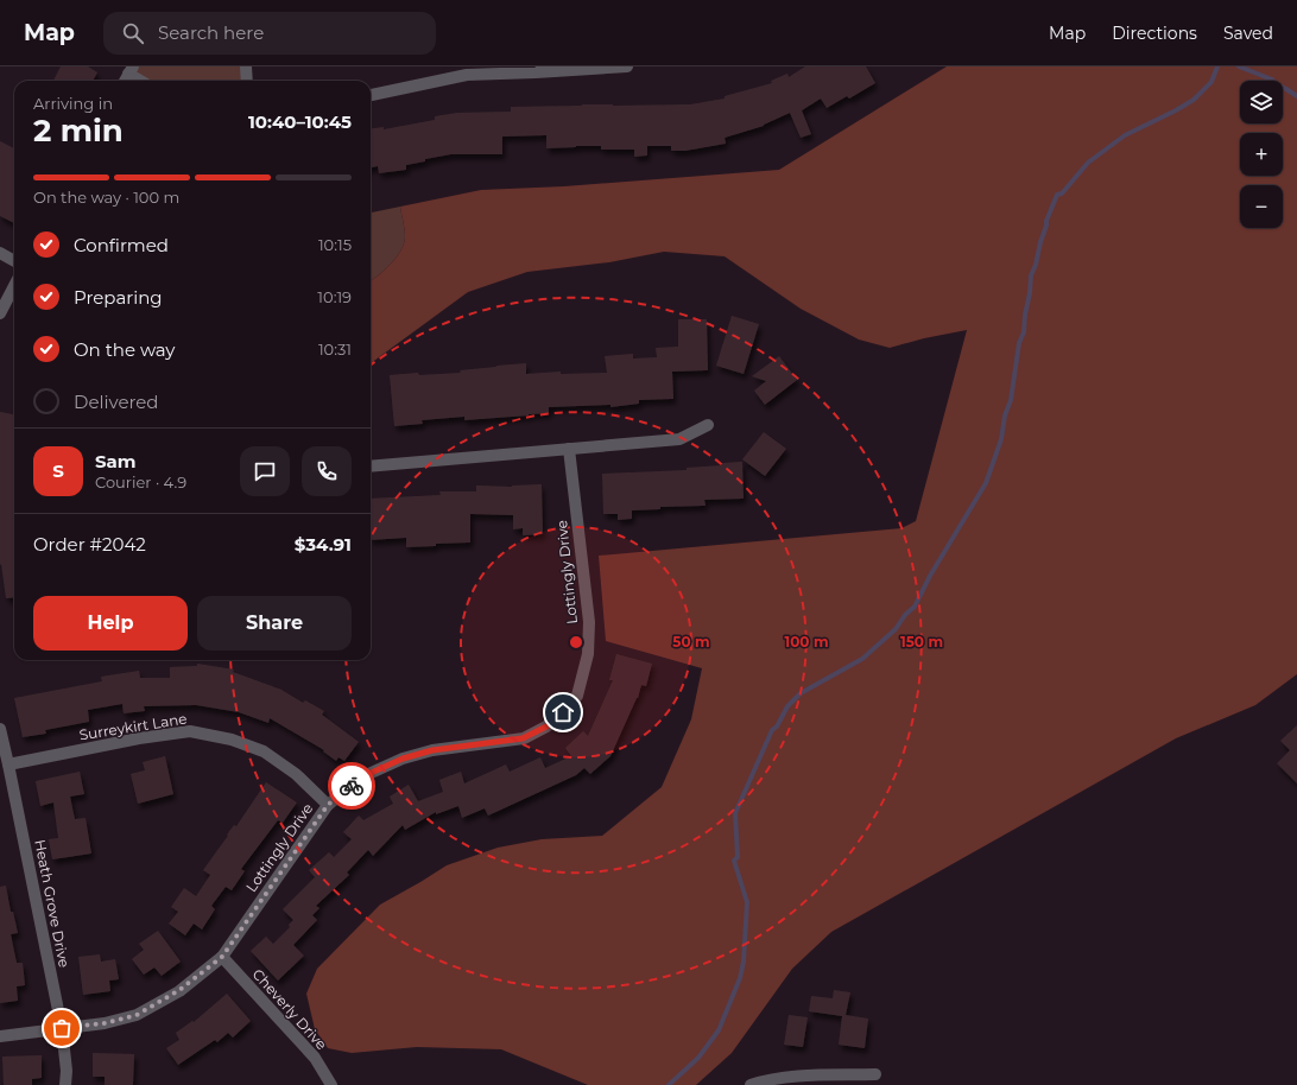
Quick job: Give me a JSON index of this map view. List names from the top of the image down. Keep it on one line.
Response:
{"streets":{"street":["Lottingly Drive","Surreykirt Lane","Heath Grove Drive","Cheverly Drive"]},"crossings":[["Lottingly Drive","Surreykirt Lane"],["Lottingly Drive","Heath Grove Drive"],["Lottingly Drive","Cheverly Drive"],["Surreykirt Lane","Heath Grove Drive"]],"page":{"header":"Map","search":"Search here","nav":["Map","Directions","Saved"],"map_buttons":["+","−"],"heading":["2 min","Arriving in","10:40–10:45"],"panel":["Sam","Courier · 4.9","Order #2042","$34.91"],"bar":"On the way · 100 m","list":[["Confirmed","10:15"],["Preparing","10:19"],["On the way","10:31"],"Delivered"],"round":"S","buttons":["Help","Share"]},"rings":["50 m","100 m","150 m"]}
